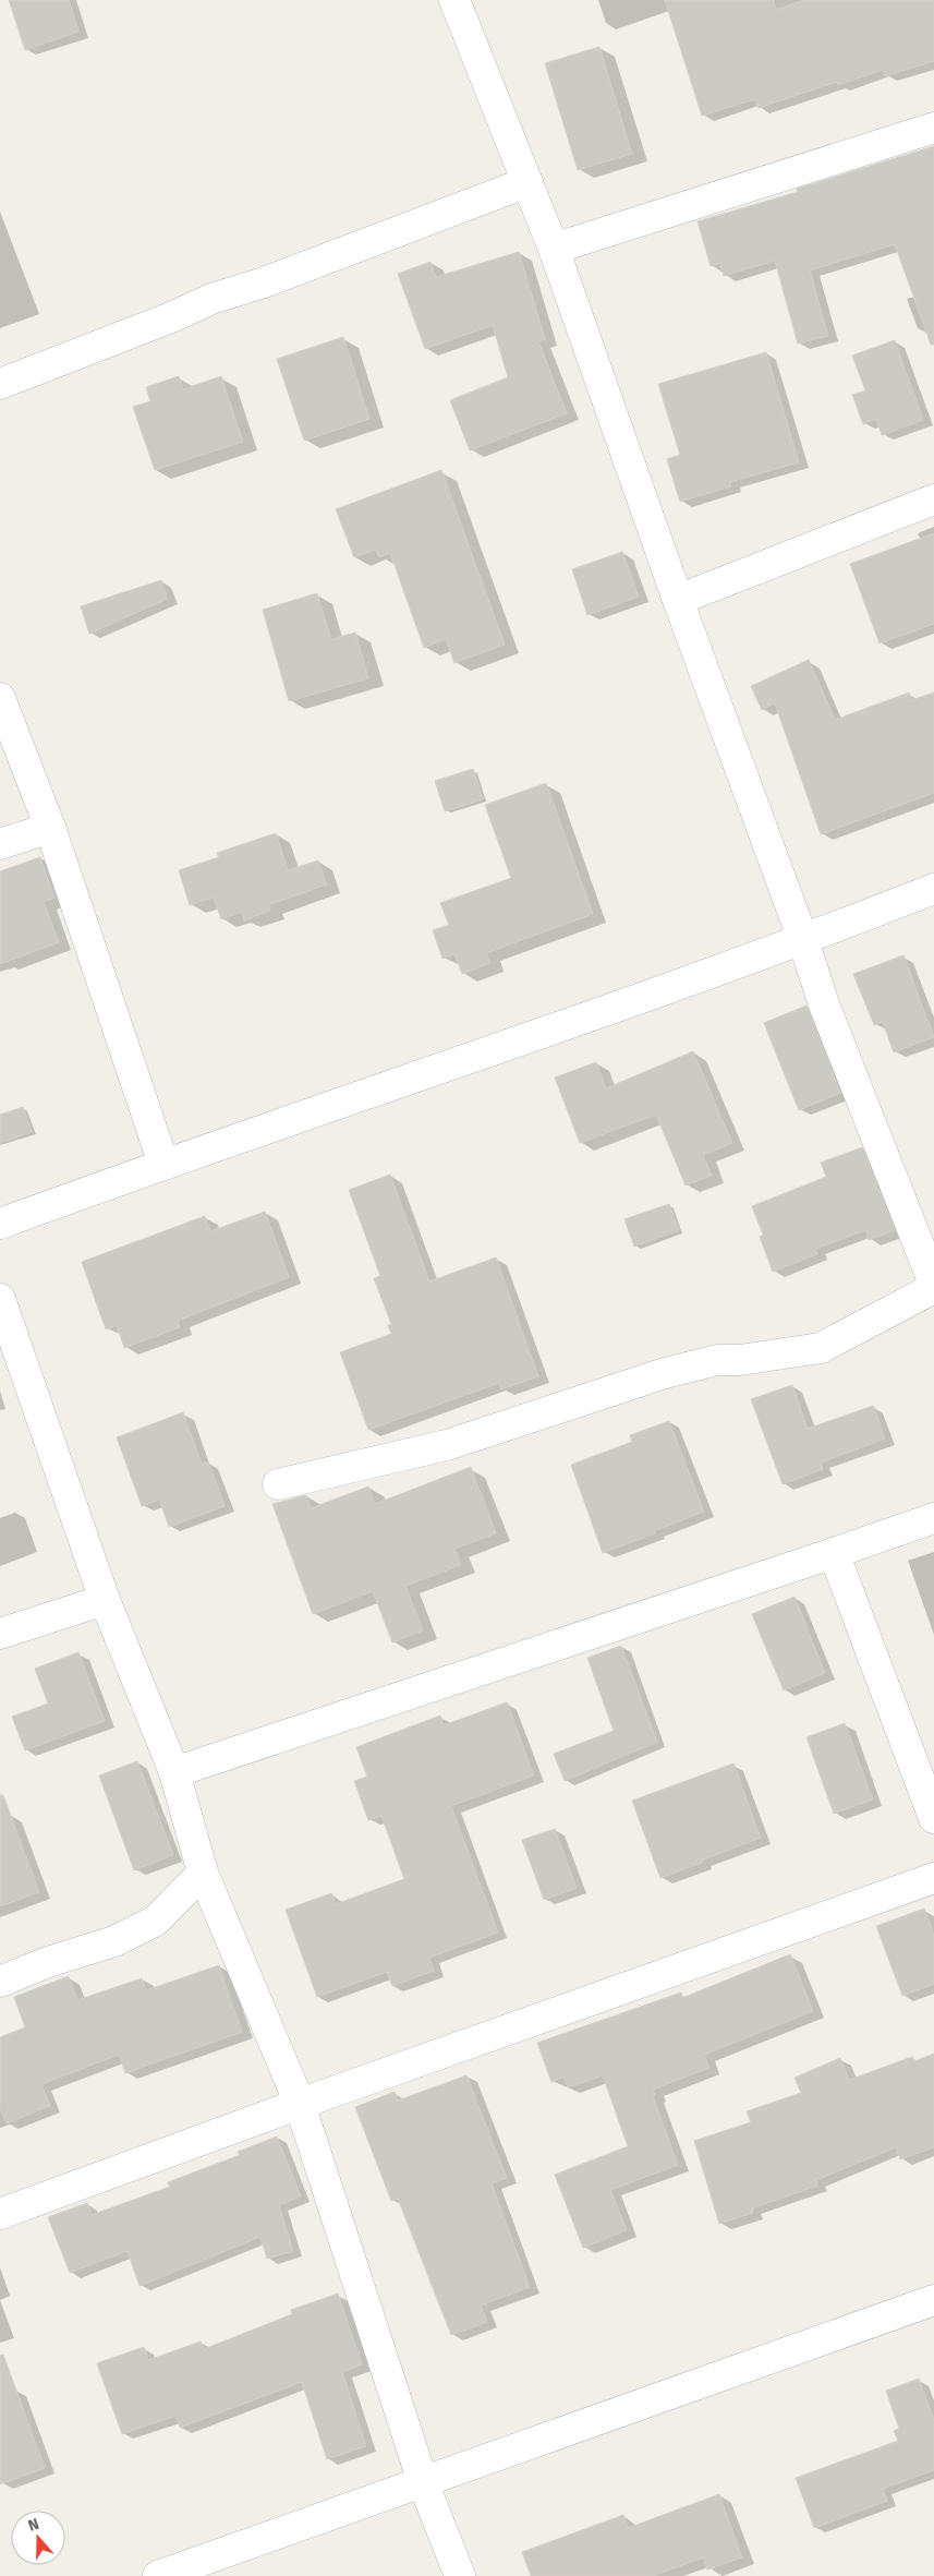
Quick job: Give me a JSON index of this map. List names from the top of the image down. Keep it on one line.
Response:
{"north":"top"}
